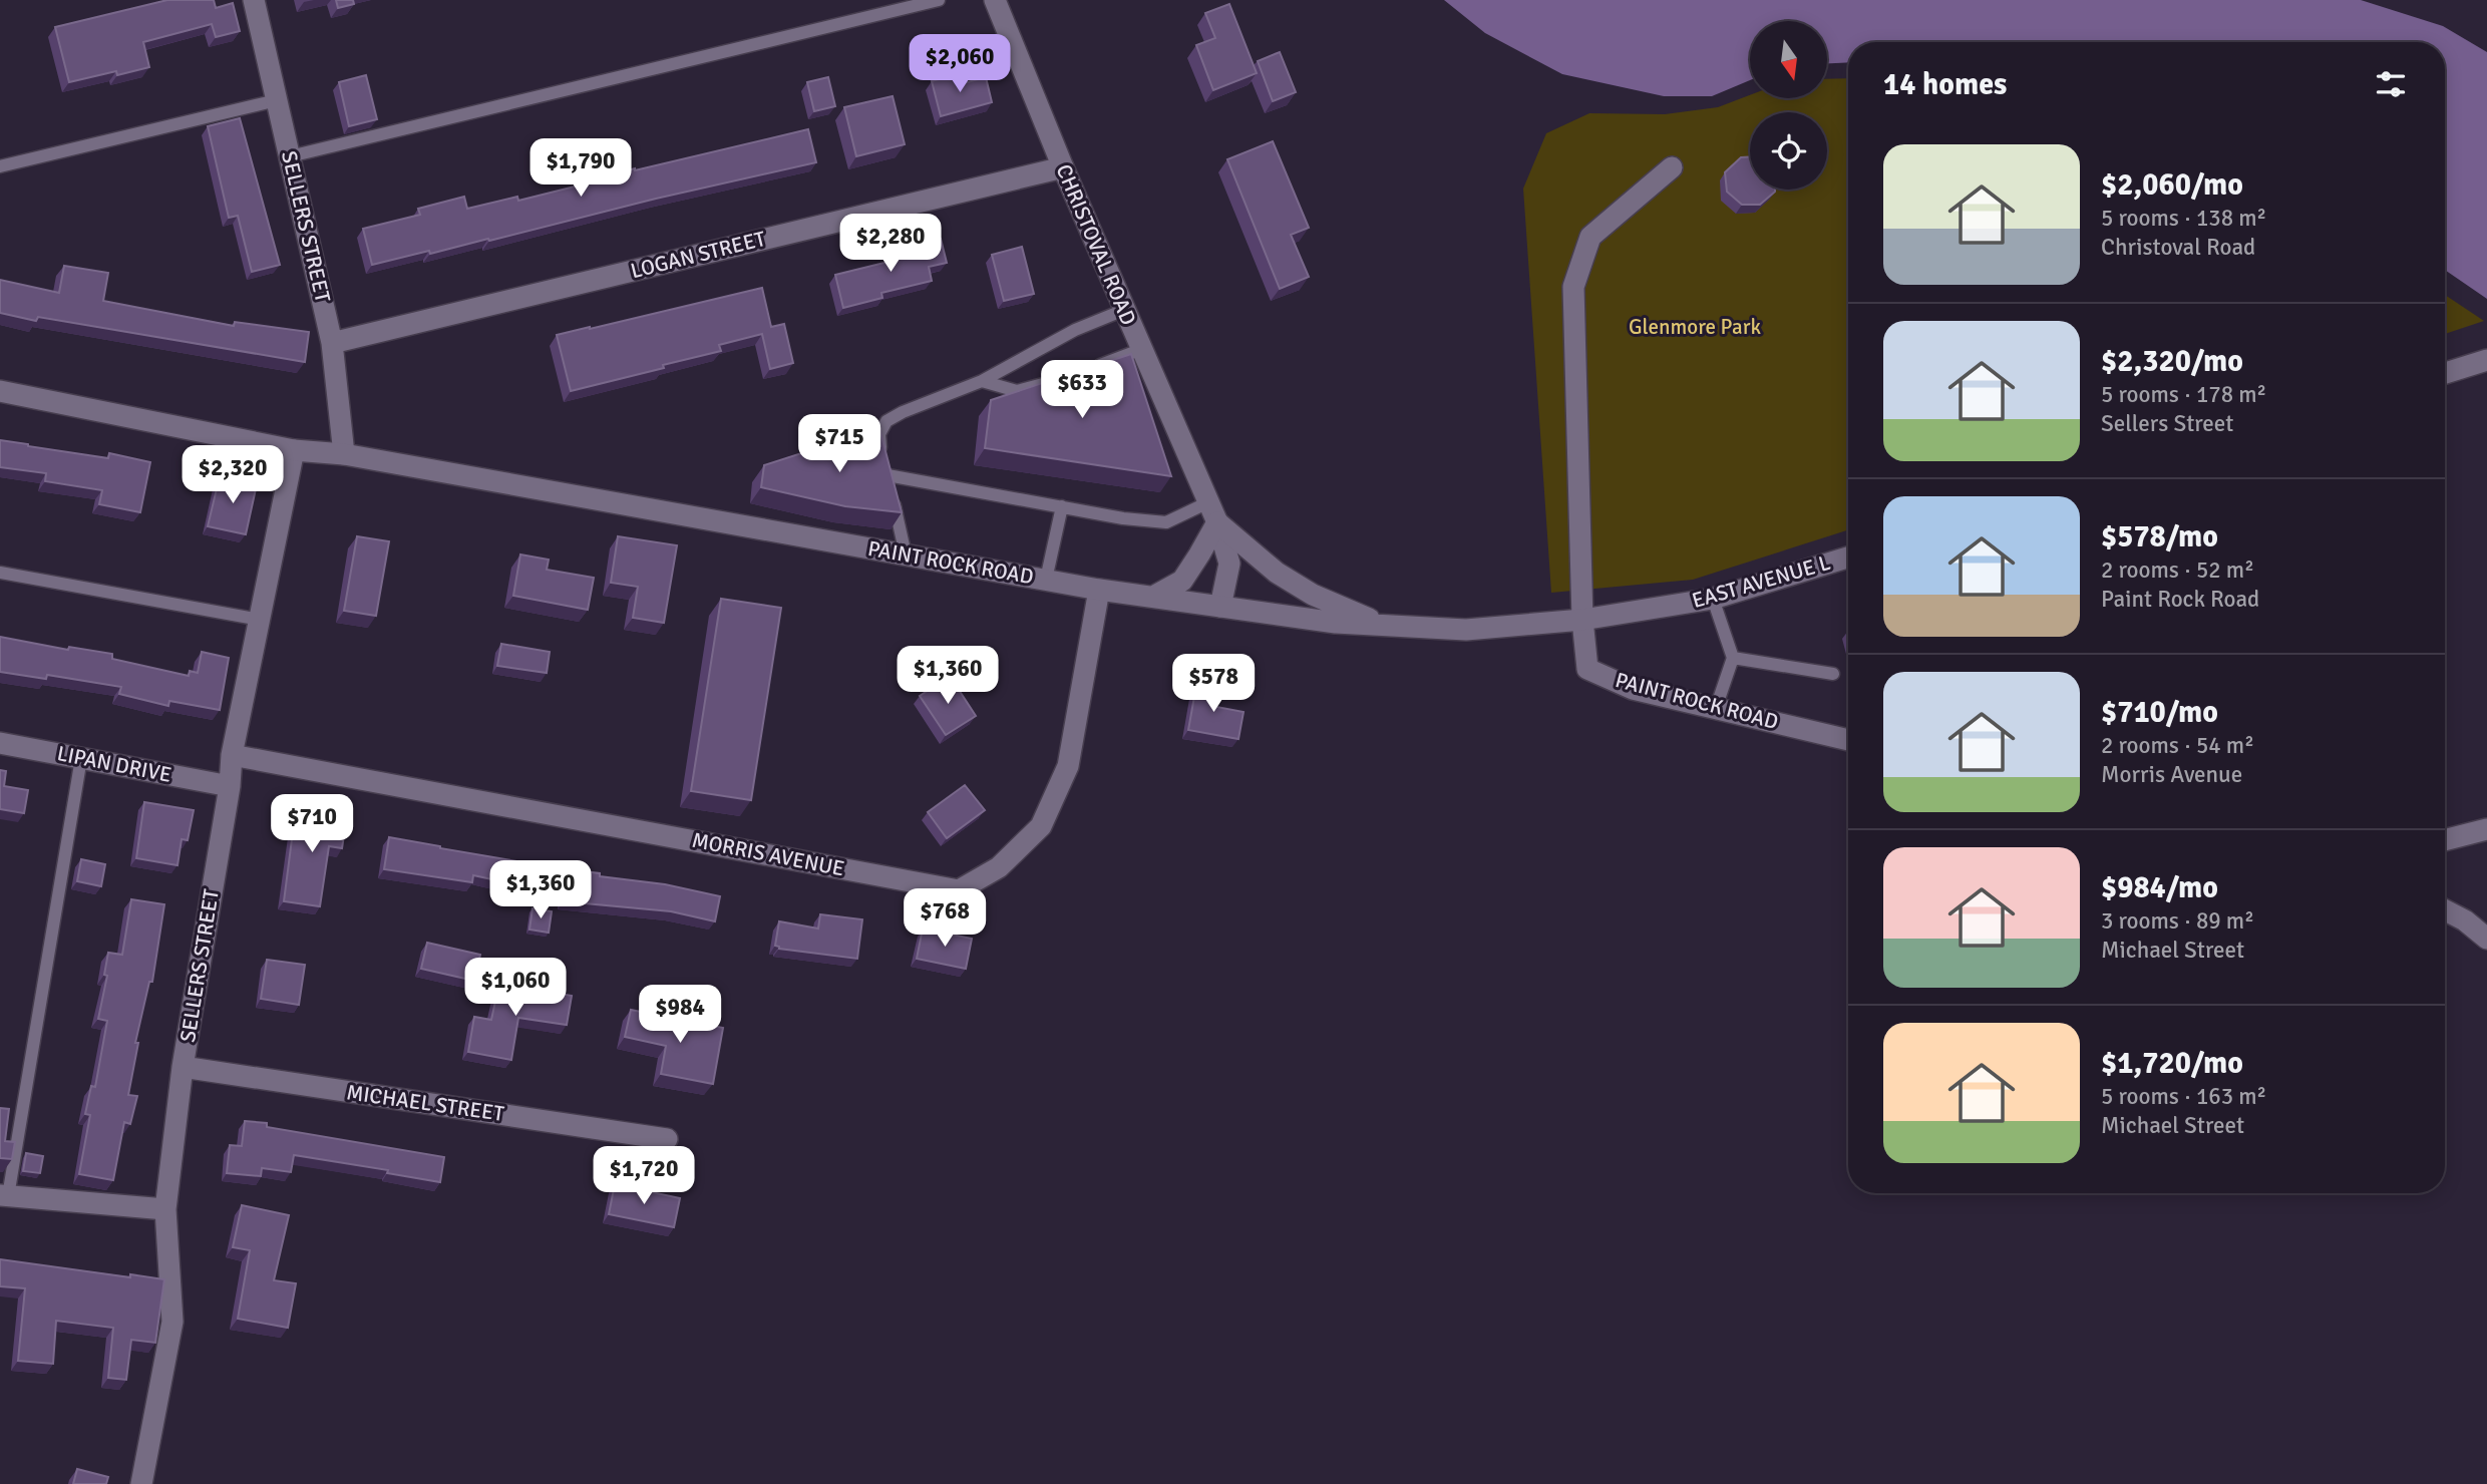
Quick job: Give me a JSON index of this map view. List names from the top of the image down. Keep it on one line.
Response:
{"streets":{"street":["SELLERS STREET","CHRISTOVAL ROAD","LOGAN STREET","PAINT ROCK ROAD","EAST AVENUE L","LIPAN DRIVE","MORRIS AVENUE","MICHAEL STREET"]},"crossings":[["SELLERS STREET","LOGAN STREET"],["SELLERS STREET","PAINT ROCK ROAD"],["SELLERS STREET","LIPAN DRIVE"],["SELLERS STREET","MORRIS AVENUE"],["SELLERS STREET","MICHAEL STREET"],["CHRISTOVAL ROAD","LOGAN STREET"],["CHRISTOVAL ROAD","PAINT ROCK ROAD"],["PAINT ROCK ROAD","EAST AVENUE L"],["PAINT ROCK ROAD","MORRIS AVENUE"]],"parks":["Glenmore Park"],"north":"bottom","page":{"price":["$2,060","$1,790","$2,280","$633","$715","$2,320","$1,360","$578","$710","$1,360","$768","$1,060","$984","$1,720"],"heading":"14 homes","list":[{"name":"$2,060/mo","note":"5 rooms · 138 m² · Christoval Road"},{"name":"$2,320/mo","note":"5 rooms · 178 m² · Sellers Street"},{"name":"$578/mo","note":"2 rooms · 52 m² · Paint Rock Road"},{"name":"$710/mo","note":"2 rooms · 54 m² · Morris Avenue"},{"name":"$984/mo","note":"3 rooms · 89 m² · Michael Street"},{"name":"$1,720/mo","note":"5 rooms · 163 m² · Michael Street"}]}}
